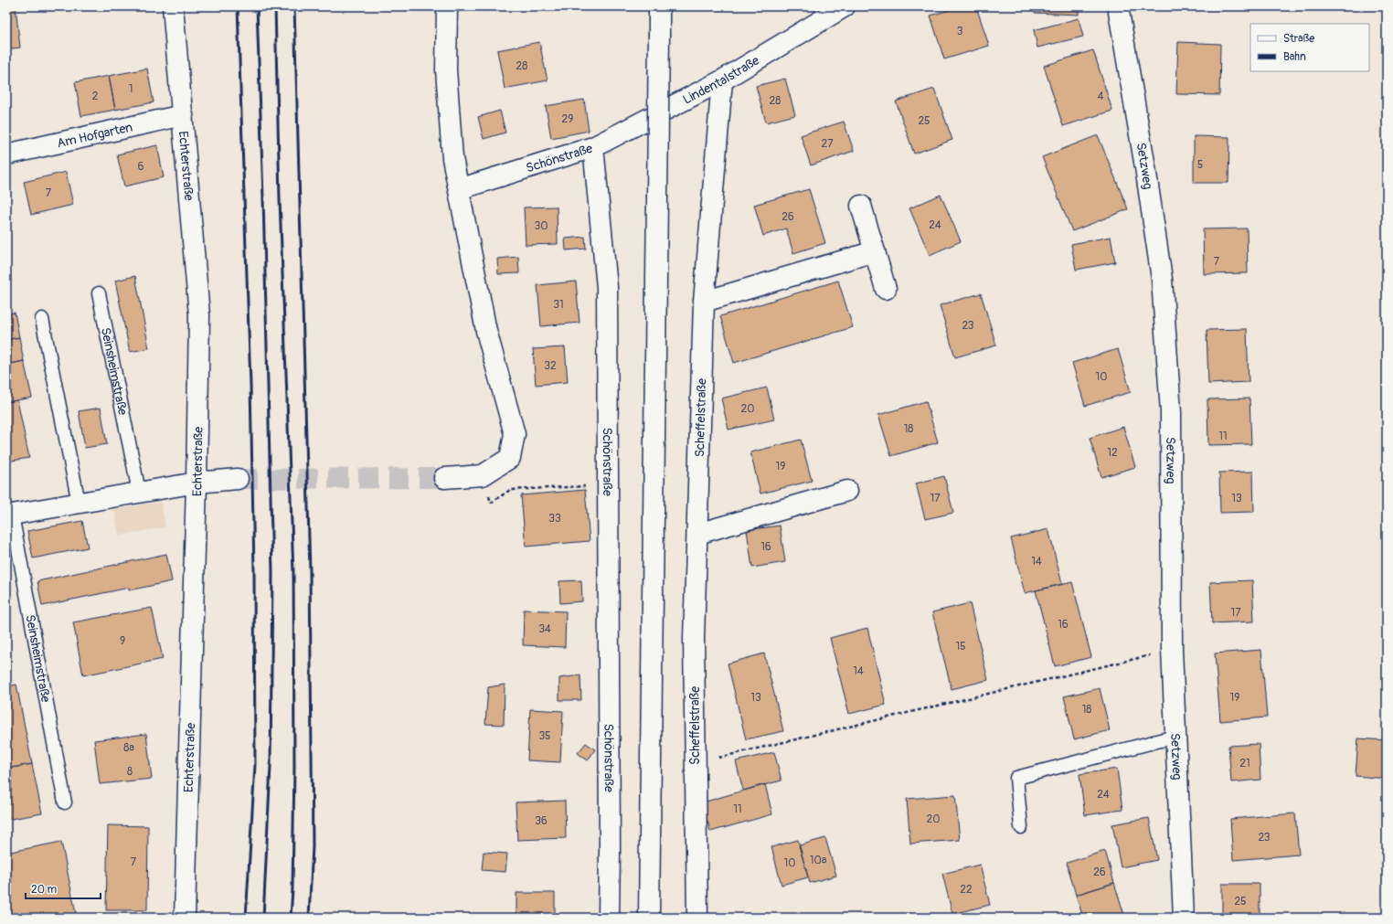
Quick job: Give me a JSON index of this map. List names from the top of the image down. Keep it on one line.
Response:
{"streets":{"street":["Lindentalstraße","Am Hofgarten","Schönstraße","Setzweg","Echterstraße","Seinsheimstraße","Scheffelstraße"]},"crossings":[["Lindentalstraße","Schönstraße"],["Lindentalstraße","Scheffelstraße"],["Am Hofgarten","Echterstraße"],["Echterstraße","Seinsheimstraße"]],"house_numbers":["3","28","1","2","4","28","29","25","27","5","6","7","26","24","30","7","31","23","32","10","20","18","11","12","19","17","13","33","16","14","17","16","34","9","15","14","13","19","18","35","8a","21","8","24","11","20","36","23","10a","7","10","26","22","25"],"legend":["Straße","Bahn"],"scale_bar":"20 m"}
